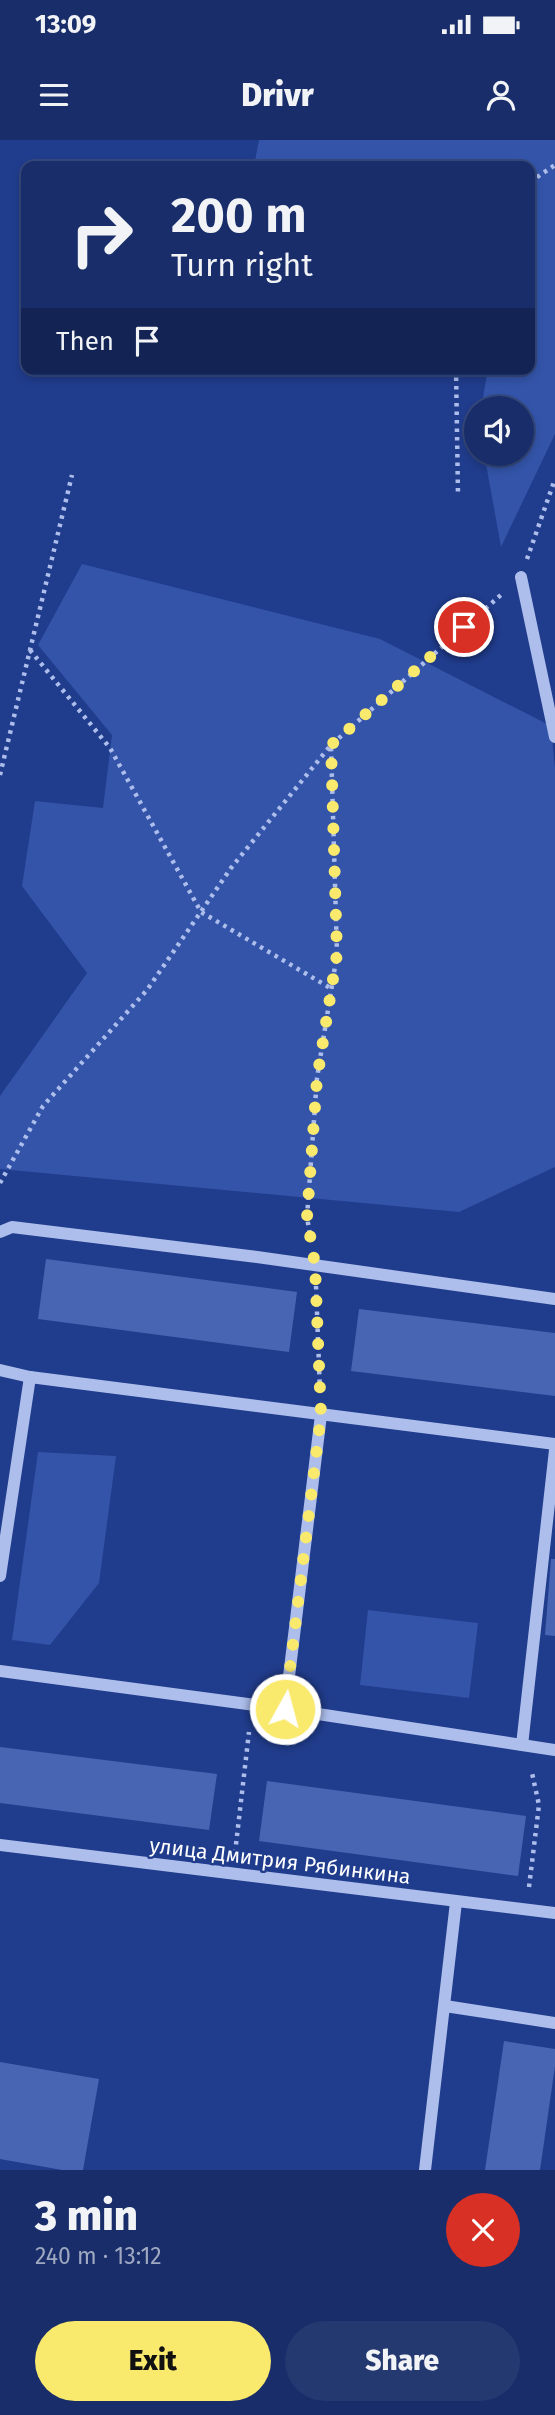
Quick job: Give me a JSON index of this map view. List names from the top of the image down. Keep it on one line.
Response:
{"streets":{"street":["улица Дмитрия Рябинкина"]},"page":{"status":"13:09","header":"Drivr","turn":["200 m","Turn right"],"then":"Then","heading":["3 min","240 m · 13:12"],"buttons":["Exit","Share"]}}
